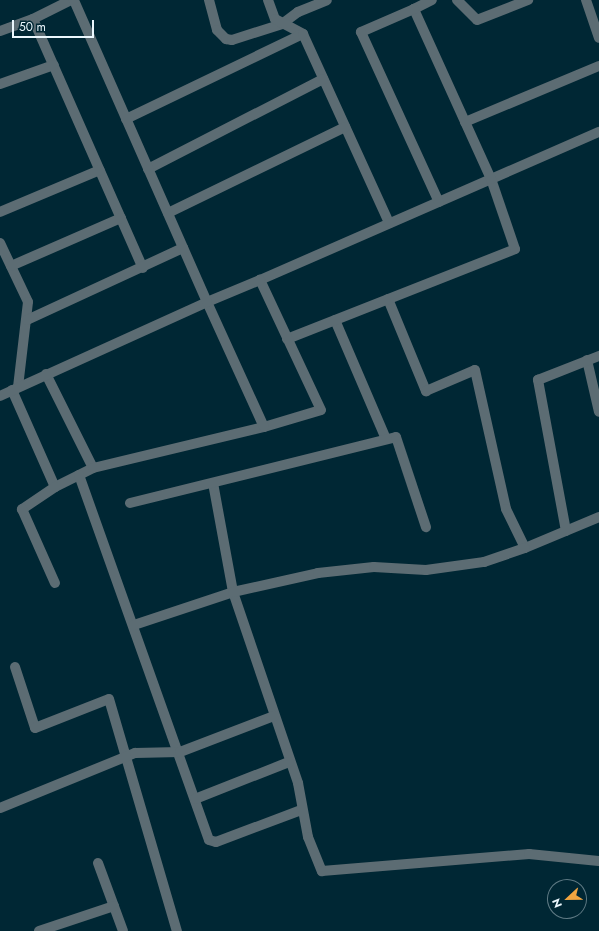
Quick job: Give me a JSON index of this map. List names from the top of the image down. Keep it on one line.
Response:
{"scale_bar":"50 m","north":"left"}
